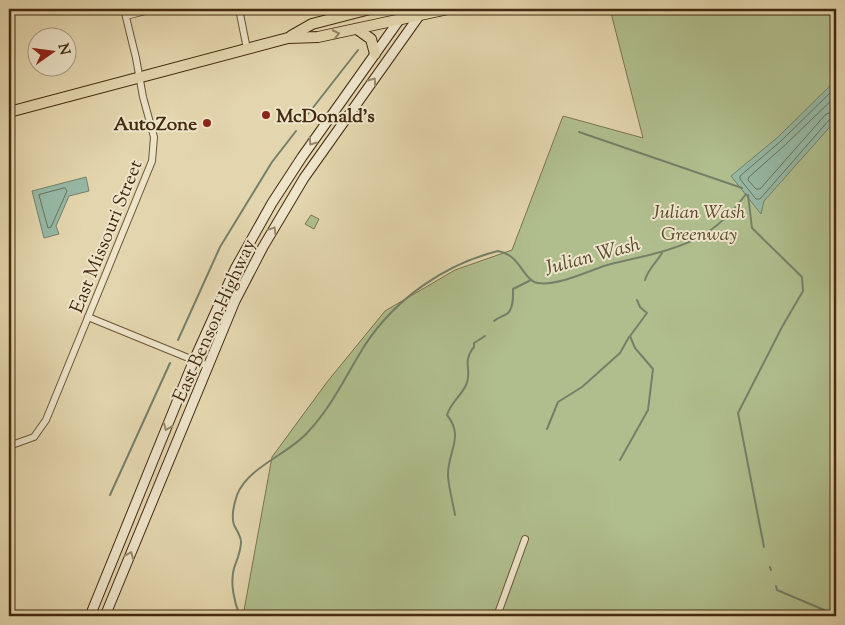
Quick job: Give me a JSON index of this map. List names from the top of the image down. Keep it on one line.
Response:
{"streets":{"main road":["East Benson Highway"],"street":["East Missouri Street"]},"water":["Julian Wash"],"parks":["Julian Wash Greenway"],"places":["McDonald's","AutoZone"],"north":"right"}
